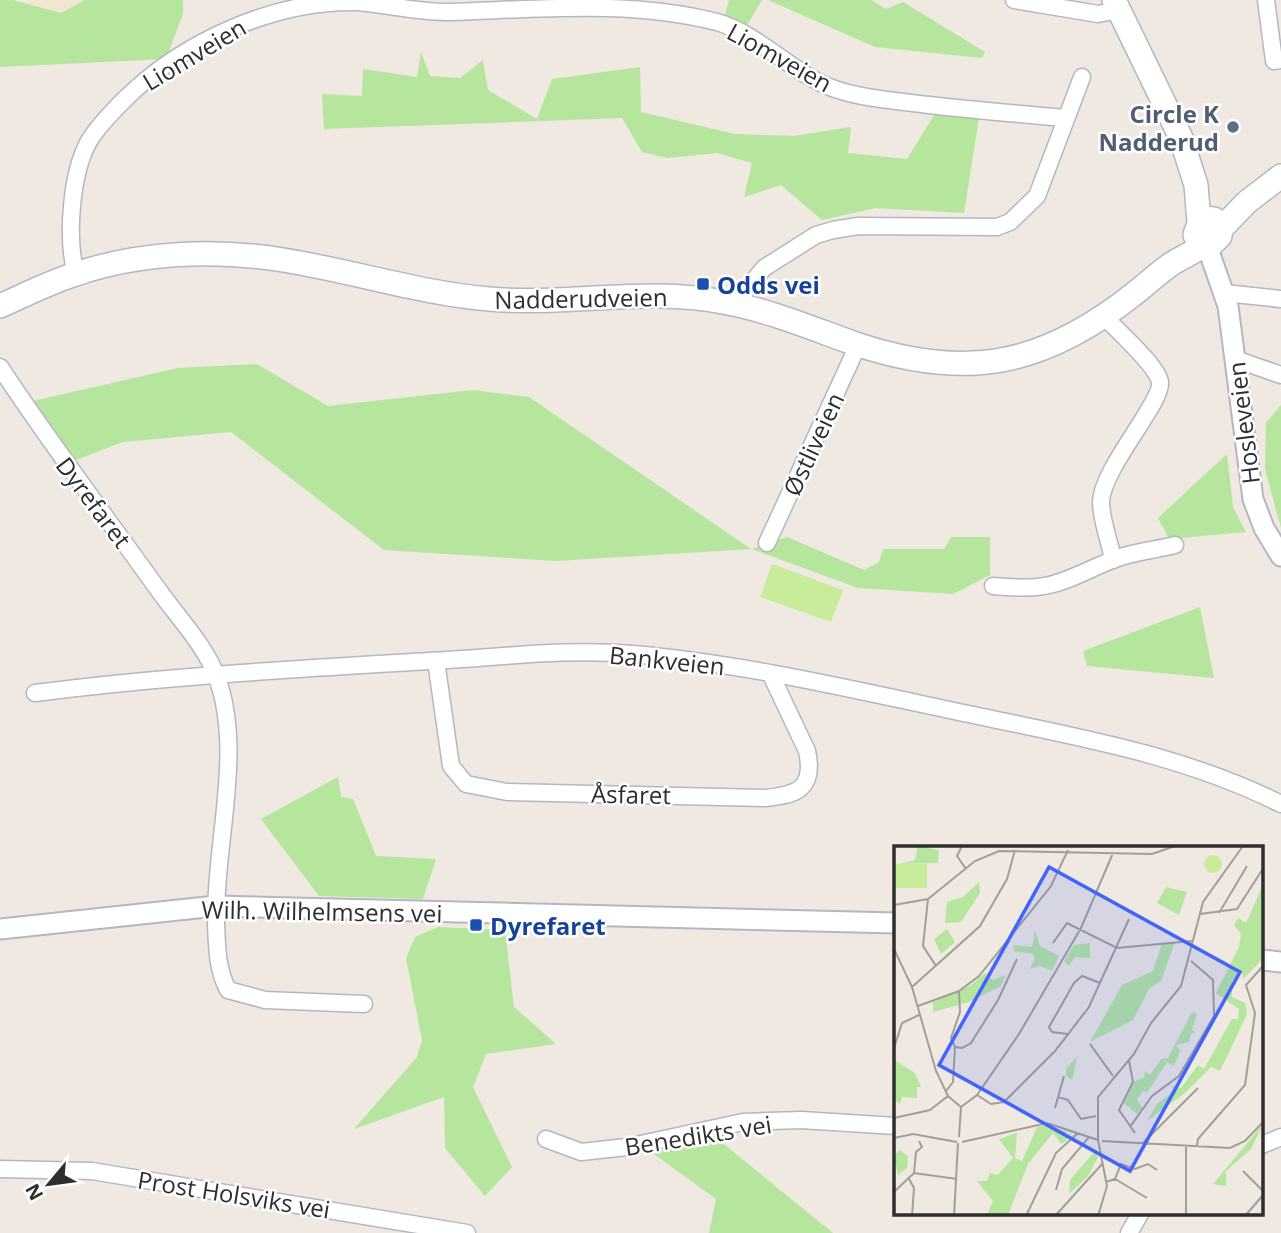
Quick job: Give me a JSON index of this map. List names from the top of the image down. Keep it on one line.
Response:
{"streets":{"main road":["Nadderudveien","Hosleveien"],"street":["Liomveien","Østliveien","Dyrefaret","Bankveien","Åsfaret","Wilh. Wilhelmsens vei","Benedikts vei","Prost Holsviks vei"]},"crossings":[["Liomveien","Nadderudveien"],["Nadderudveien","Hosleveien"],["Nadderudveien","Østliveien"],["Dyrefaret","Bankveien"],["Dyrefaret","Wilh. Wilhelmsens vei"],["Bankveien","Åsfaret"]],"places":{"other":["Circle K Nadderud"],"transit":["Odds vei","Dyrefaret"]},"north":"bottom left"}
